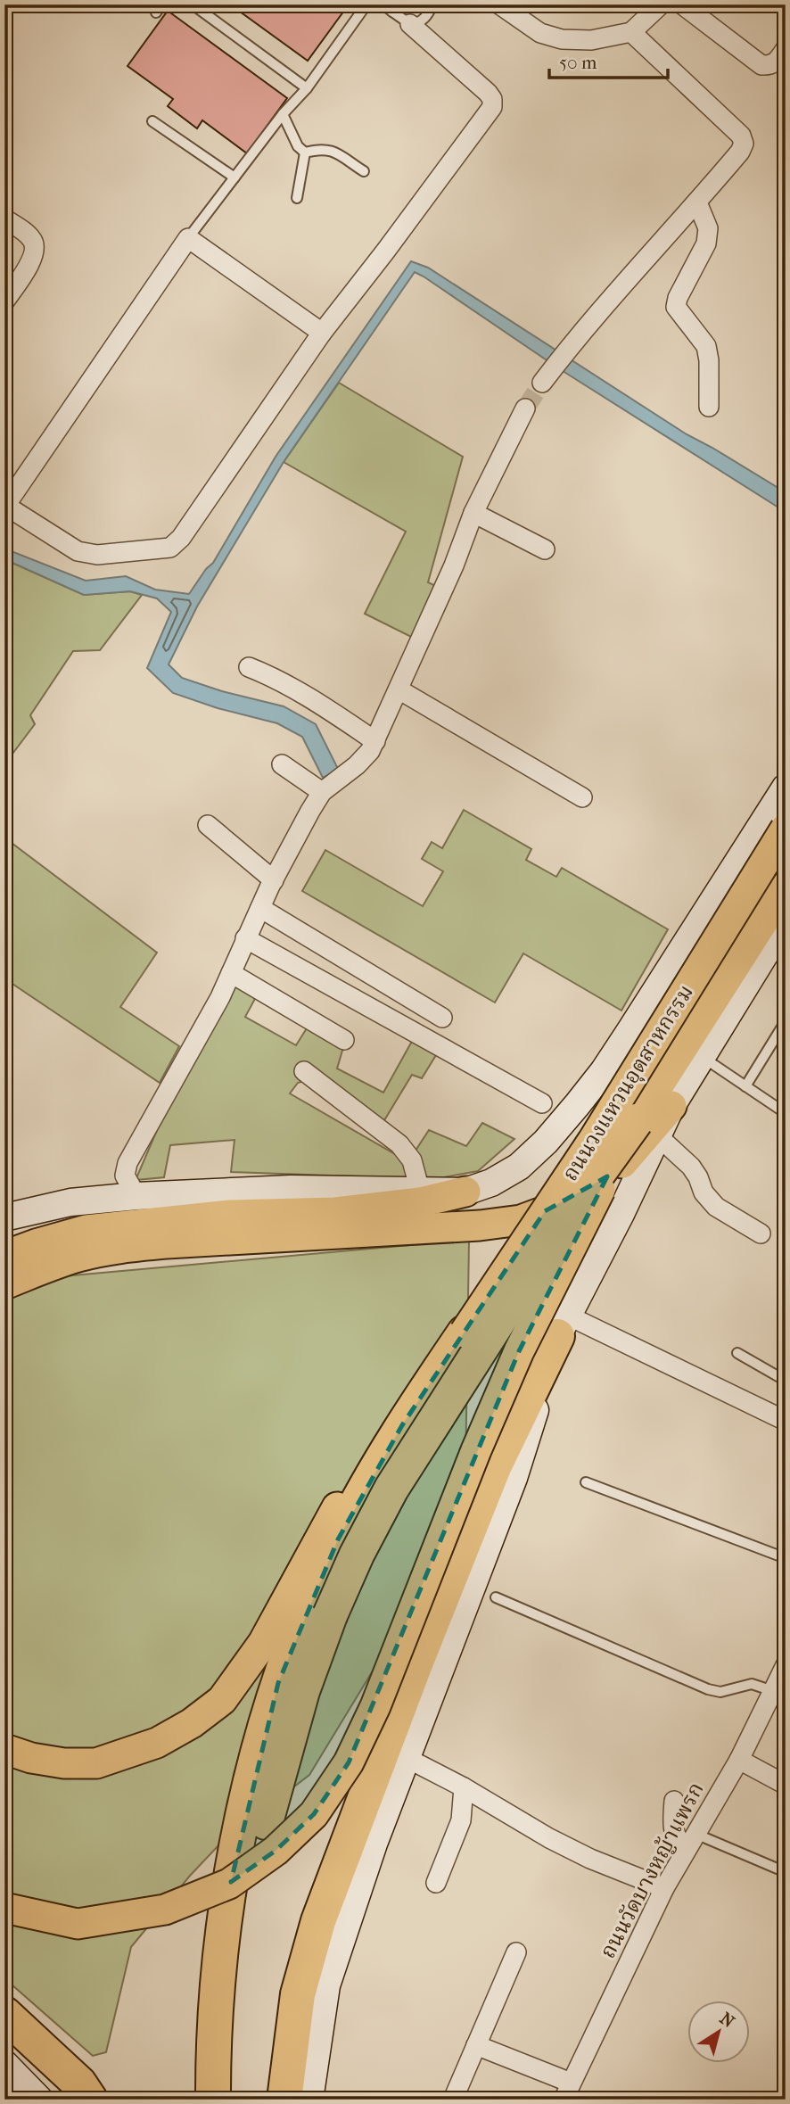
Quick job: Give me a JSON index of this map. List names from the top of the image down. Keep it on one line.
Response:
{"streets":{"main road":["ถนนวงแหวนอุตสาหกรรม"],"street":["ถนนวัดบางหญ้าแพรก"]},"scale_bar":"50 m","north":"top right"}
